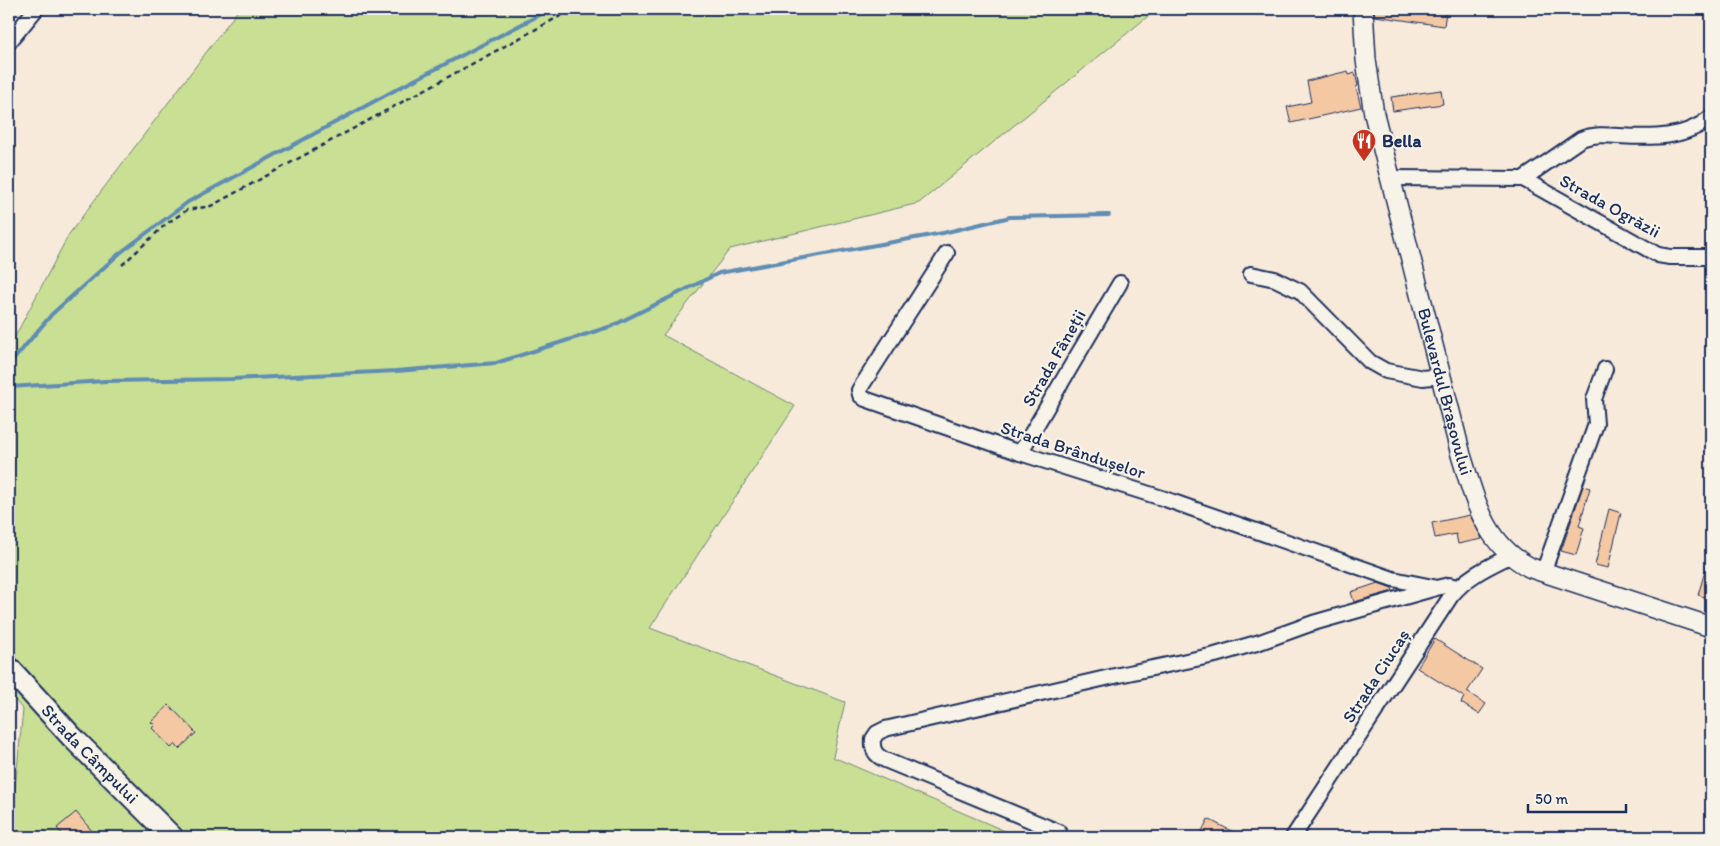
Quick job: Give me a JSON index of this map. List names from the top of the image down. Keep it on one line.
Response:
{"streets":{"main road":["Bulevardul Brașovului","Strada Câmpului"],"street":["Strada Ogrăzii","Strada Fâneții","Strada Brândușelor","Strada Ciucaș"]},"crossings":[["Strada Fâneții","Strada Brândușelor"],["Bulevardul Brașovului","Strada Ciucaș"],["Strada Brândușelor","Strada Ciucaș"]],"places":{"restaurant":["Bella"]},"scale_bar":"50 m"}
